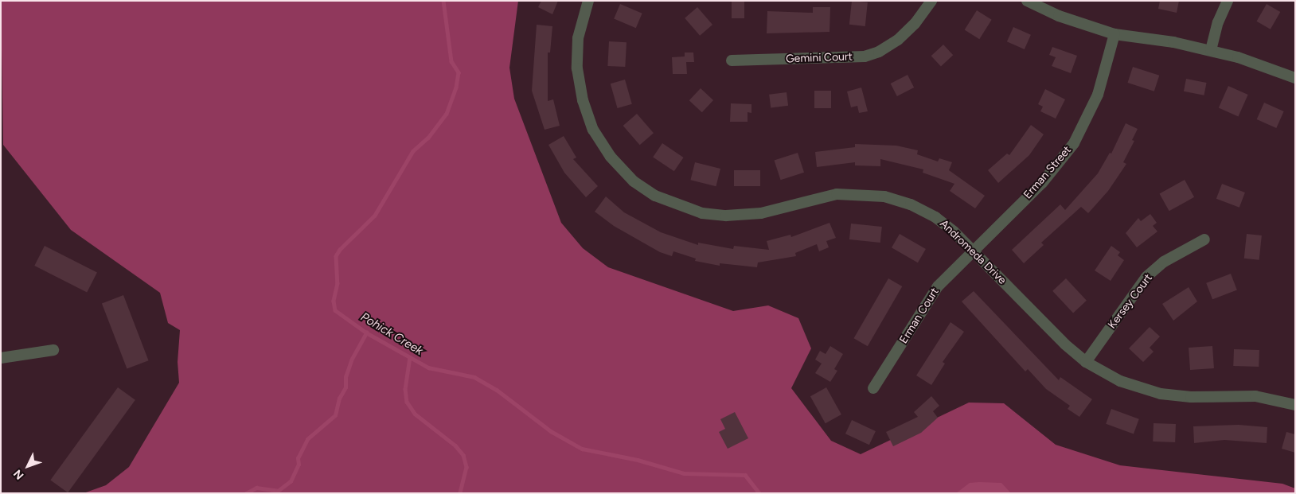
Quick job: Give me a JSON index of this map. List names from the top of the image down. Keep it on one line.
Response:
{"streets":{"street":["Gemini Court","Erman Street","Andromeda Drive","Kersey Court","Erman Court"]},"crossings":[["Erman Street","Andromeda Drive"],["Erman Street","Erman Court"],["Andromeda Drive","Kersey Court"],["Andromeda Drive","Erman Court"]],"water":["Pohick Creek"],"north":"bottom left"}
